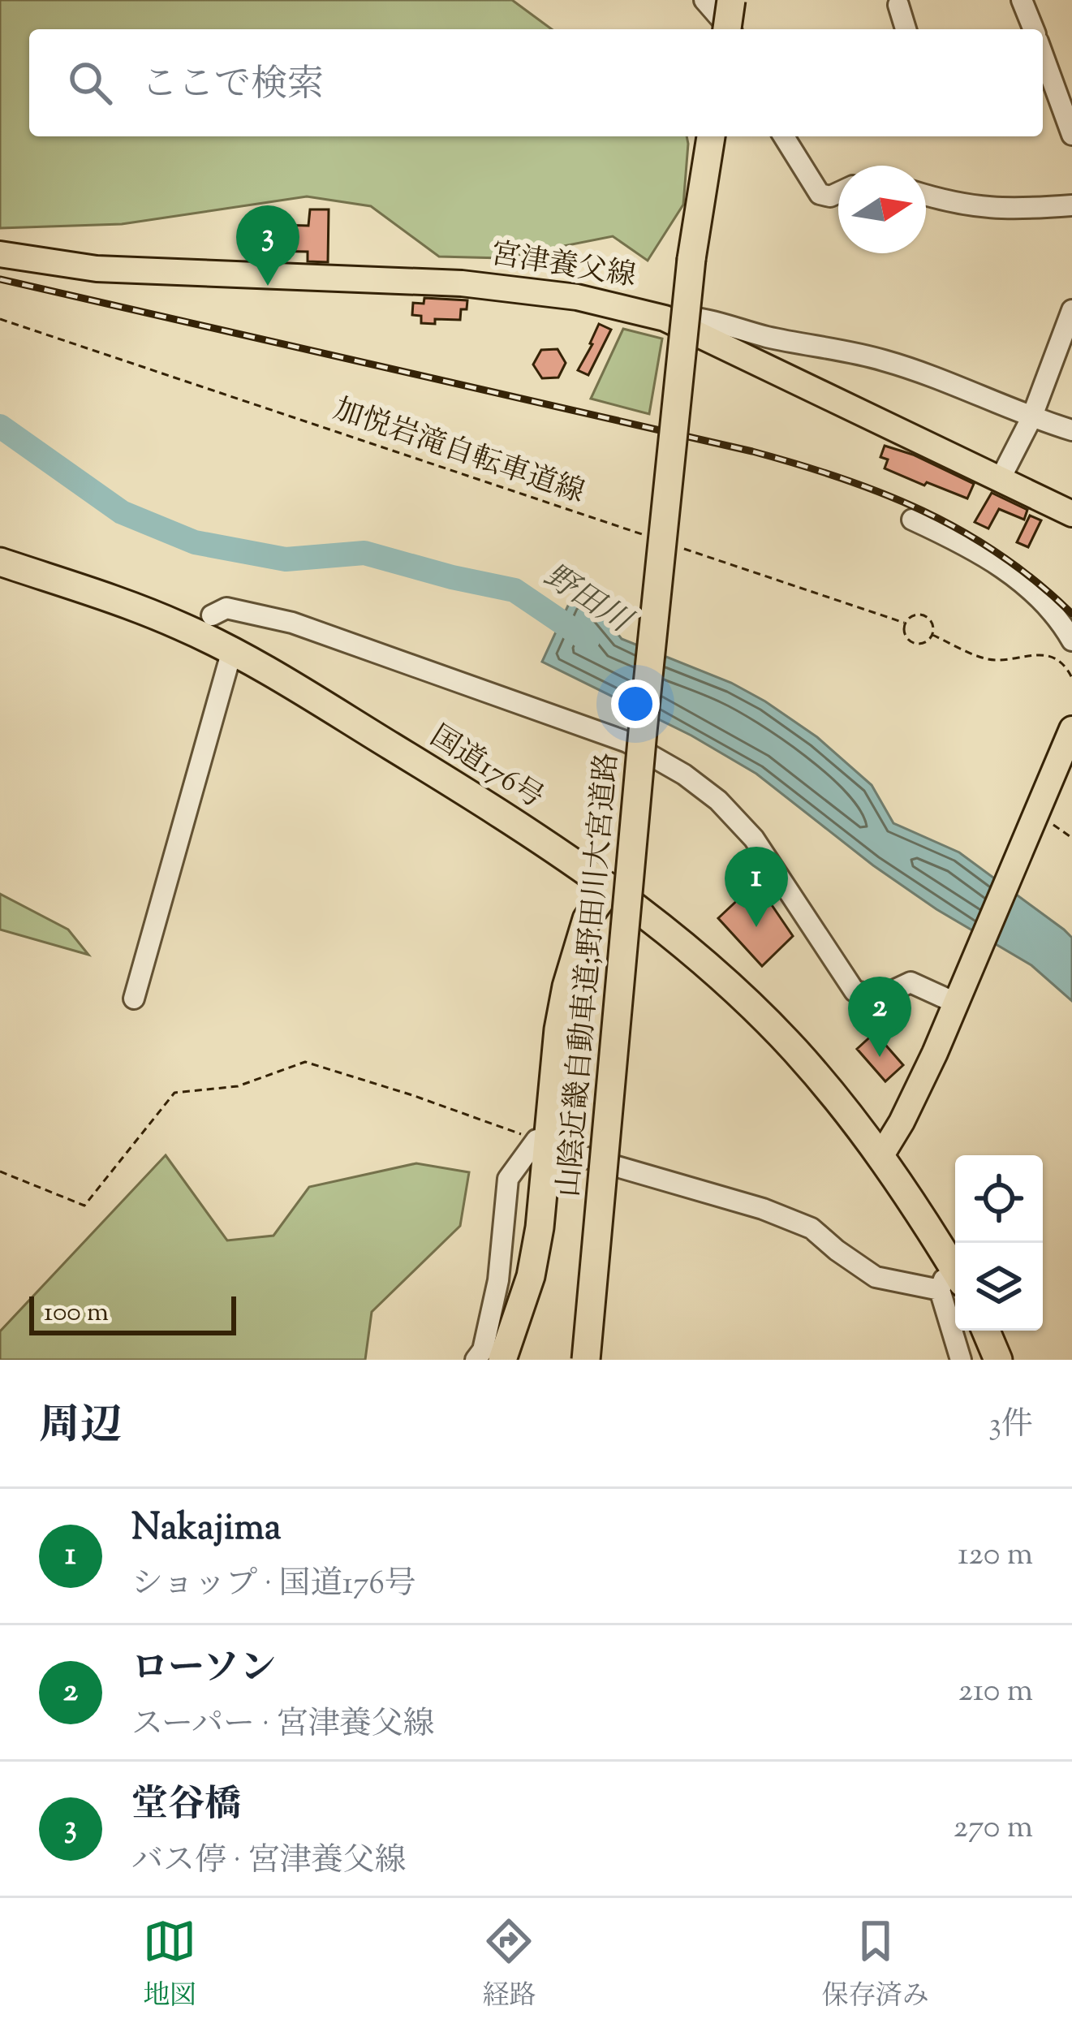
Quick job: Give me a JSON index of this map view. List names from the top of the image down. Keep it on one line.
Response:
{"streets":{"highway":["国道176号","山陰近畿自動車道;野田川大宮道路"],"main road":["宮津養父線"],"path":["加悦岩滝自転車道線"]},"water":["野田川"],"scale_bar":"100 m","north":"right","page":{"search":"ここで検索","pins":["3","1","2"],"scale":"100 m","heading":["周辺","3件"],"list":[{"mark":"1","name":"Nakajima","note":"ショップ · 国道176号","value":"120 m"},{"mark":"2","name":"ローソン","note":"スーパー · 宮津養父線","value":"210 m"},{"mark":"3","name":"堂谷橋","note":"バス停 · 宮津養父線","value":"270 m"}],"nav":["地図","経路","保存済み"]}}
